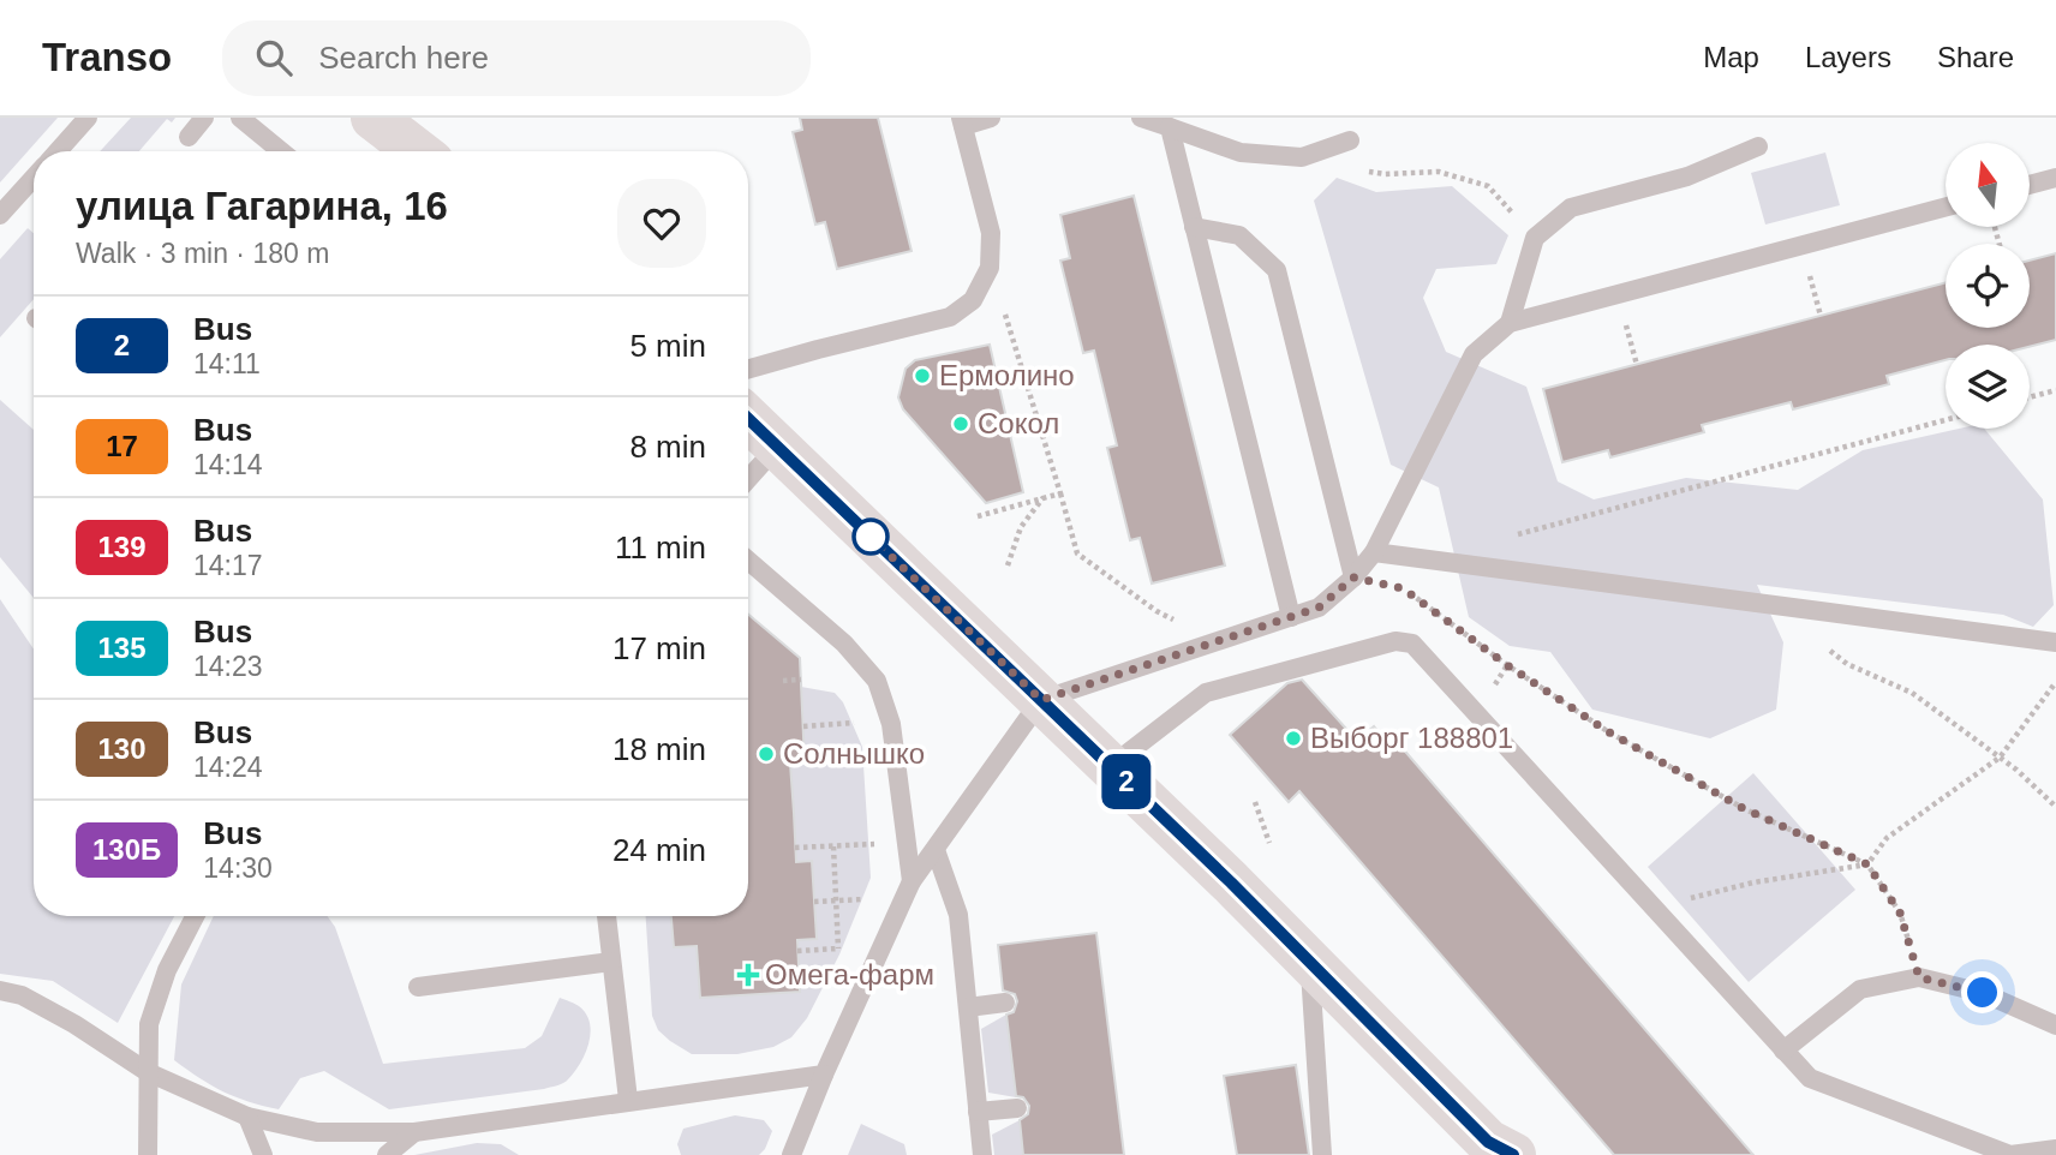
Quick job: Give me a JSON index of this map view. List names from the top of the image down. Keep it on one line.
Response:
{"places":{"other":["Ермолино","Сокол","Выборг 188801","Солнышко"],"health":["Омега-фарм"]},"lines":["bus line 2"],"north":"top","page":{"header":"Transo","search":"Search here","nav":["Map","Layers","Share"],"on_map":"2","heading":["улица Гагарина, 16","Walk · 3 min · 180 m"],"list":[{"mark":"2","name":"Bus","note":"14:11","value":"5 min"},{"mark":"17","name":"Bus","note":"14:14","value":"8 min"},{"mark":"139","name":"Bus","note":"14:17","value":"11 min"},{"mark":"135","name":"Bus","note":"14:23","value":"17 min"},{"mark":"130","name":"Bus","note":"14:24","value":"18 min"},{"mark":"130Б","name":"Bus","note":"14:30","value":"24 min"}]}}
